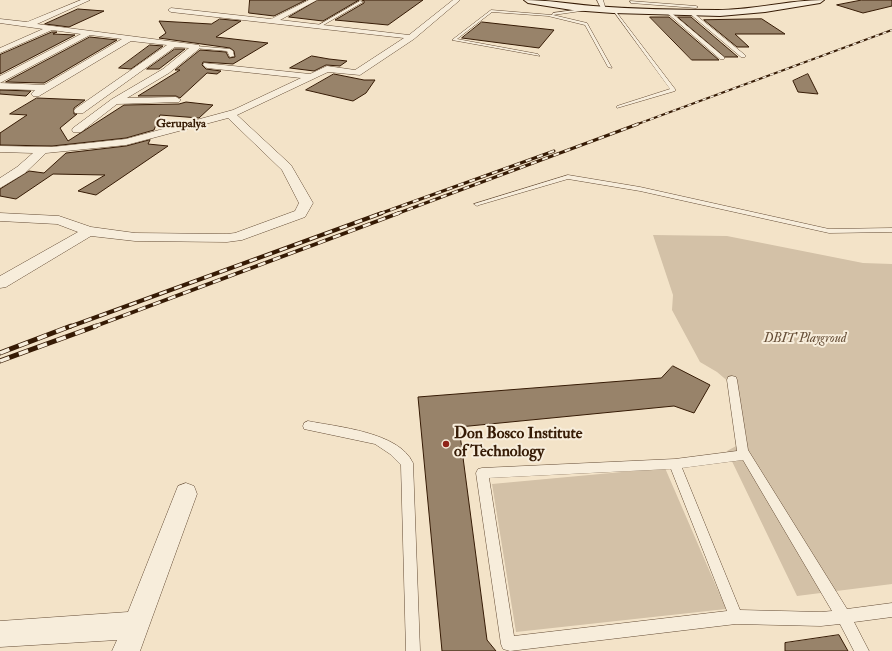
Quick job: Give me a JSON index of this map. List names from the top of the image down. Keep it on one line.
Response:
{"districts":["Gerupalya"],"parks":["DBIT Playgroud"],"places":["Don Bosco Institute of Technology"]}
